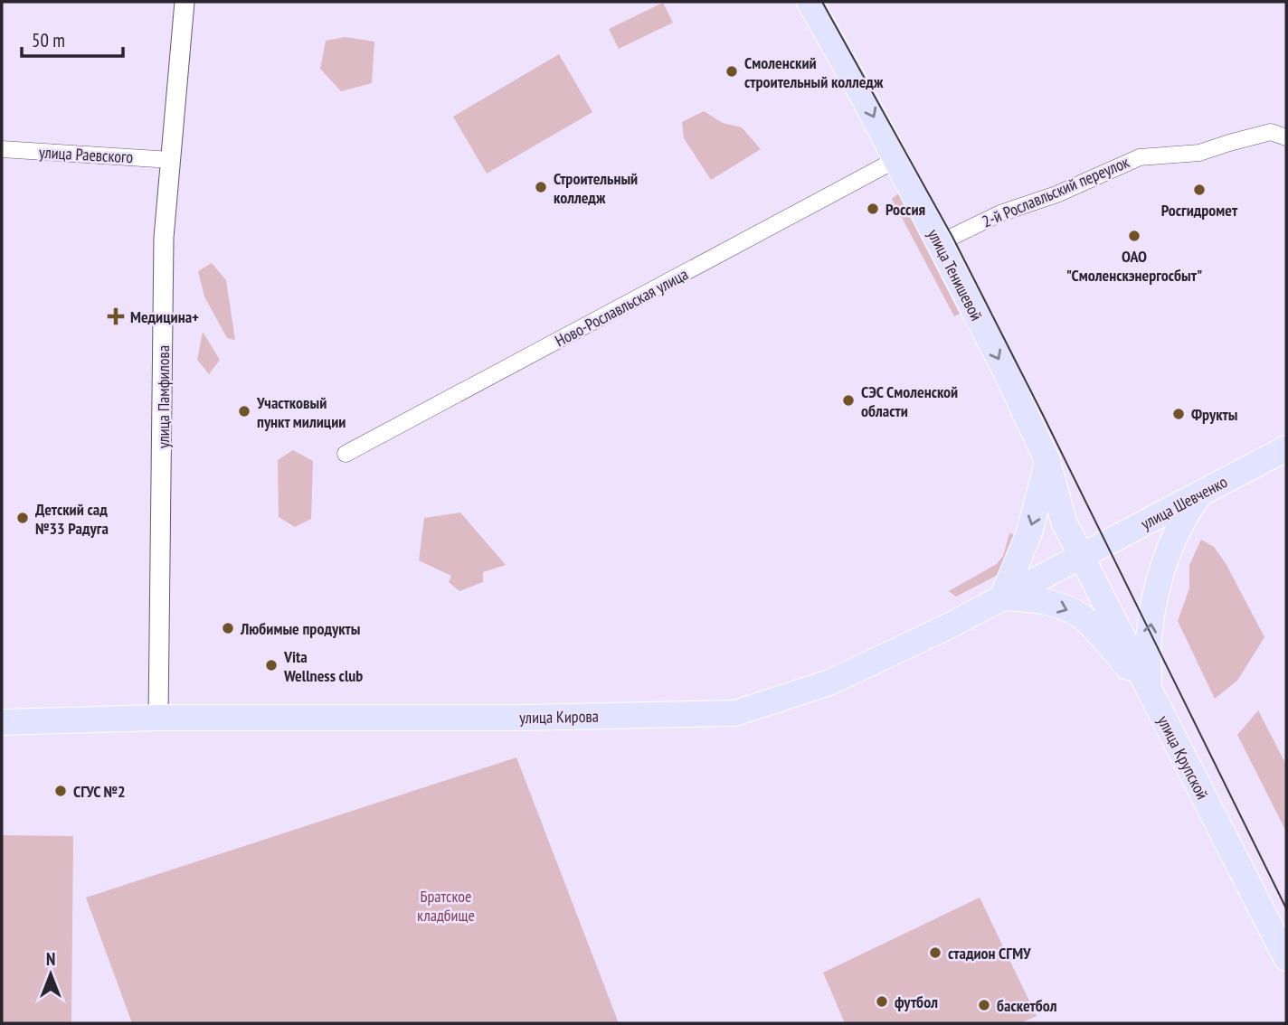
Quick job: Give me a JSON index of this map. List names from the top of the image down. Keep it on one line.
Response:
{"streets":{"main road":["улица Тенишевой","улица Шевченко","улица Кирова","улица Крупской"],"street":["улица Раевского","2-й Рославльский переулок","Ново-Рославльская улица","улица Памфилова"]},"crossings":[["улица Раевского","улица Памфилова"],["2-й Рославльский переулок","улица Тенишевой"],["улица Тенишевой","Ново-Рославльская улица"],["улица Тенишевой","улица Шевченко"],["улица Тенишевой","улица Кирова"],["улица Тенишевой","улица Крупской"],["улица Памфилова","улица Кирова"],["улица Шевченко","улица Кирова"],["улица Шевченко","улица Крупской"],["улица Кирова","улица Крупской"]],"one_way":["улица Тенишевой"],"parks":["Братское кладбище"],"places":{"other":["Смоленский строительный колледж","Строительный колледж","Росгидромет","Россия","ОАО \"Смоленскэнергосбыт\"","СЭС Смоленской области","Участковый пункт милиции","Фрукты","Детский сад №33 Радуга","Любимые продукты","Vita Wellness club","СГУС №2","стадион СГМУ","футбол","баскетбол"],"health":["Медицина+"]},"scale_bar":"50 m","north":"top"}
